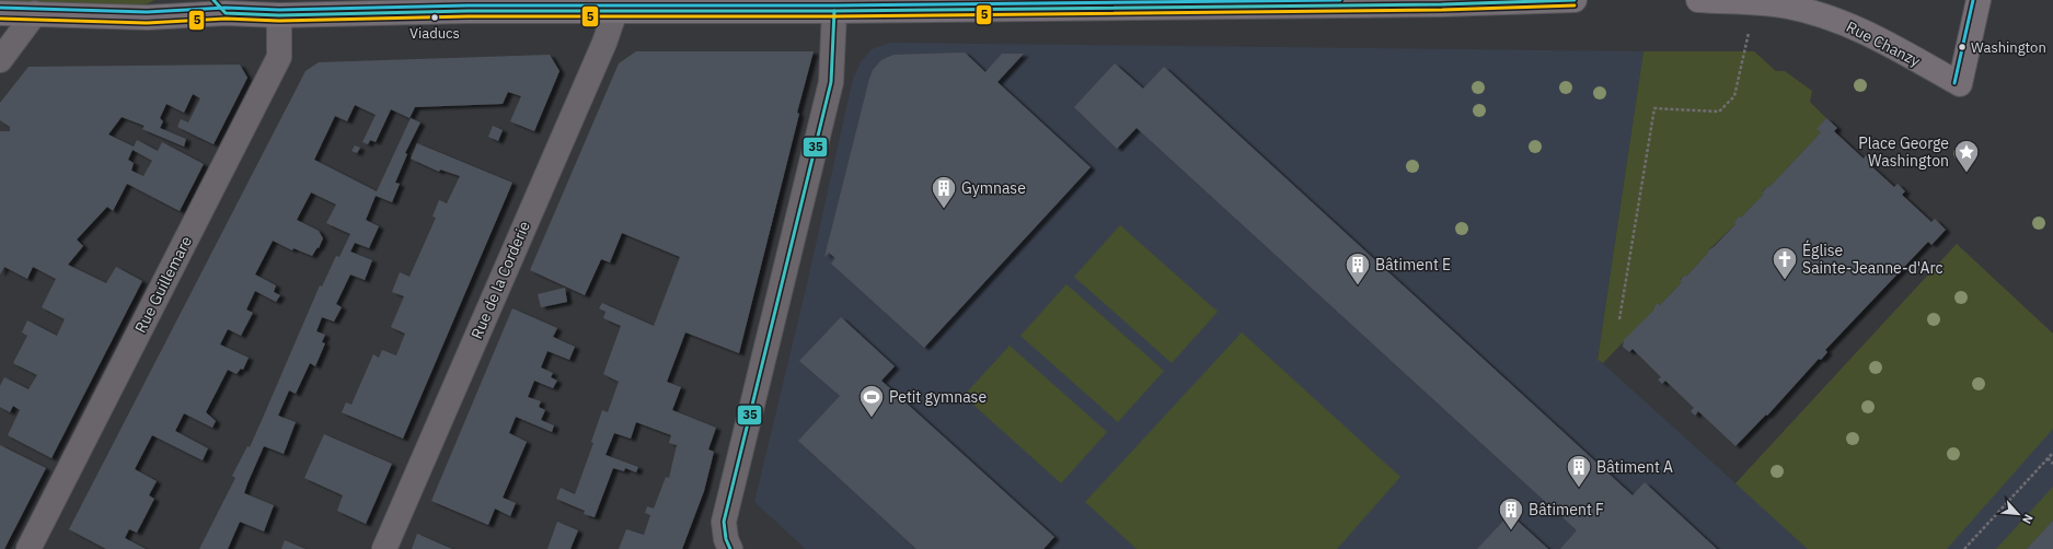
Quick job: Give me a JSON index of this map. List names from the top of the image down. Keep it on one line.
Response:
{"streets":{"main road":["Rue Chanzy"],"street":["Rue de la Corderie","Rue Guillemare"]},"places":{"other":["Viaducs","Washington"],"place":["Place George Washington"],"building":["Gymnase","Bâtiment E","Bâtiment A","Bâtiment F"],"church":["Église Sainte-Jeanne-d'Arc"],"sports":["Petit gymnase"]},"lines":["transit line 35","transit line 5"],"north":"bottom right"}
